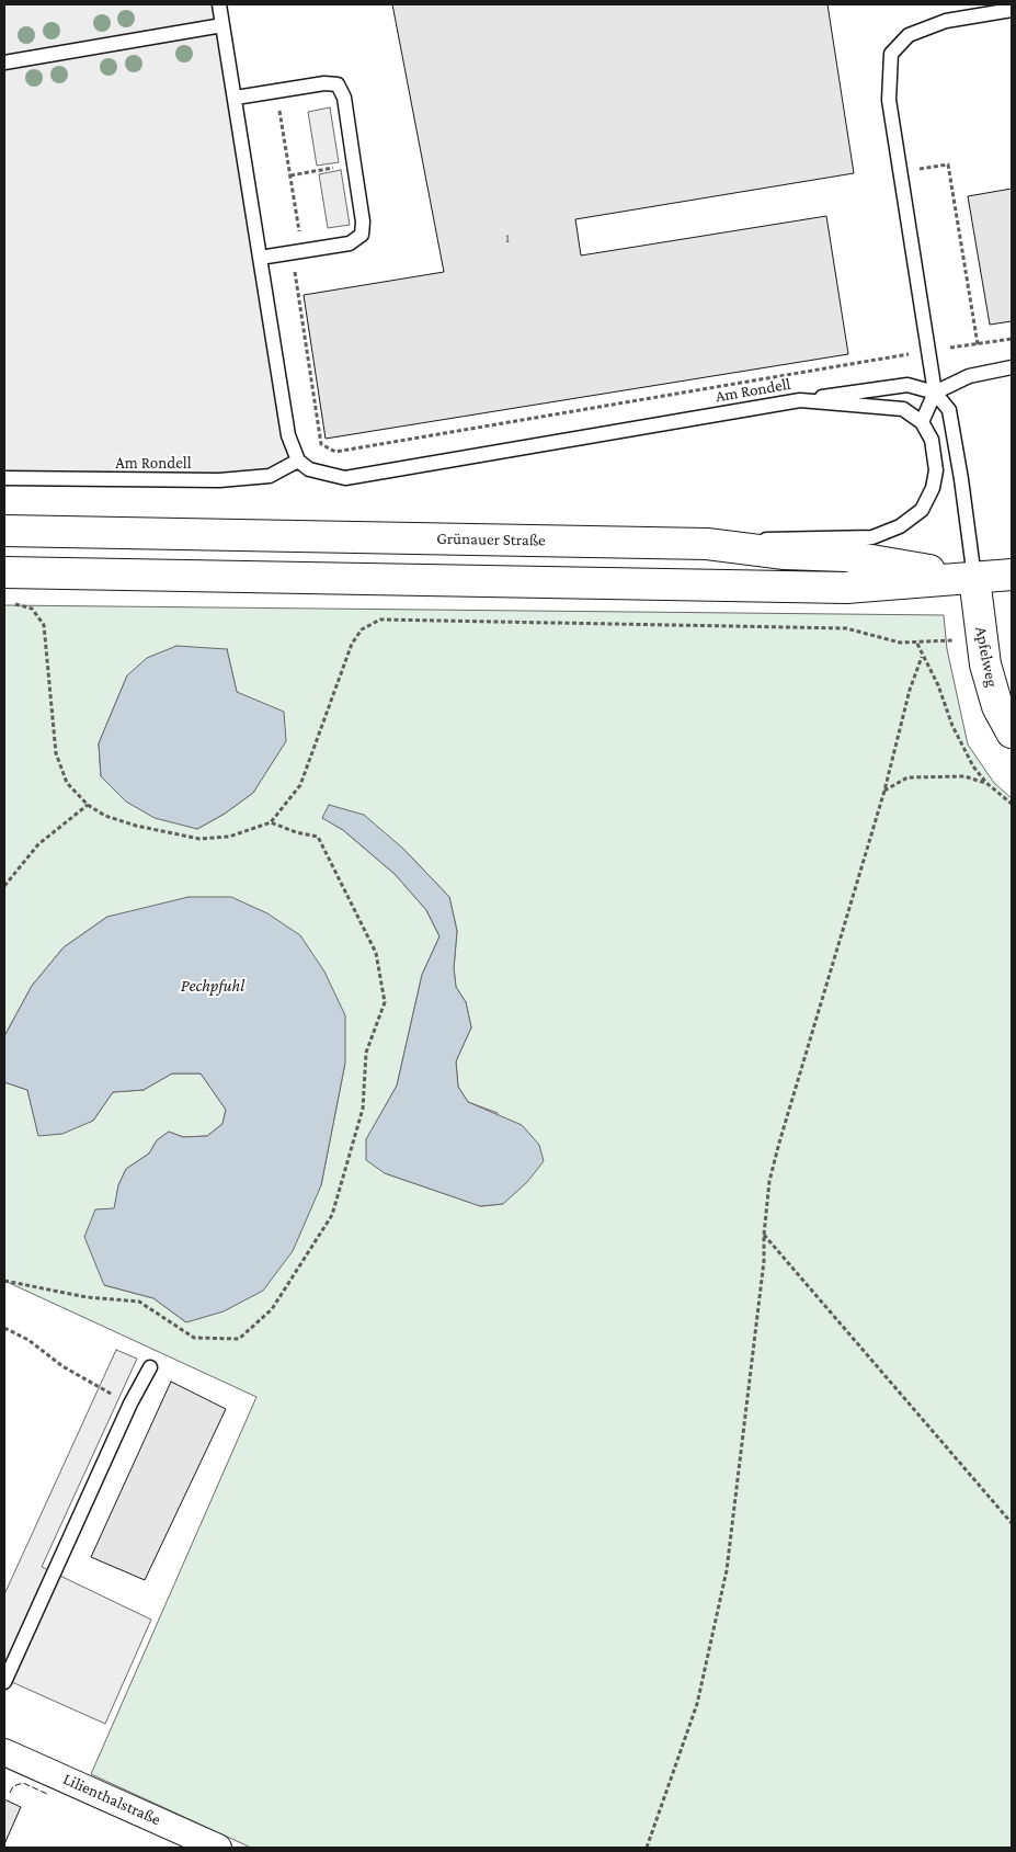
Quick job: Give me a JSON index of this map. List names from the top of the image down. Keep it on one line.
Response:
{"streets":{"main road":["Grünauer Straße","Apfelweg"],"street":["Lilienthalstraße"],"lane":["Am Rondell"]},"crossings":[["Grünauer Straße","Apfelweg"]],"water":["Pechpfuhl"],"house_numbers":["1"]}
